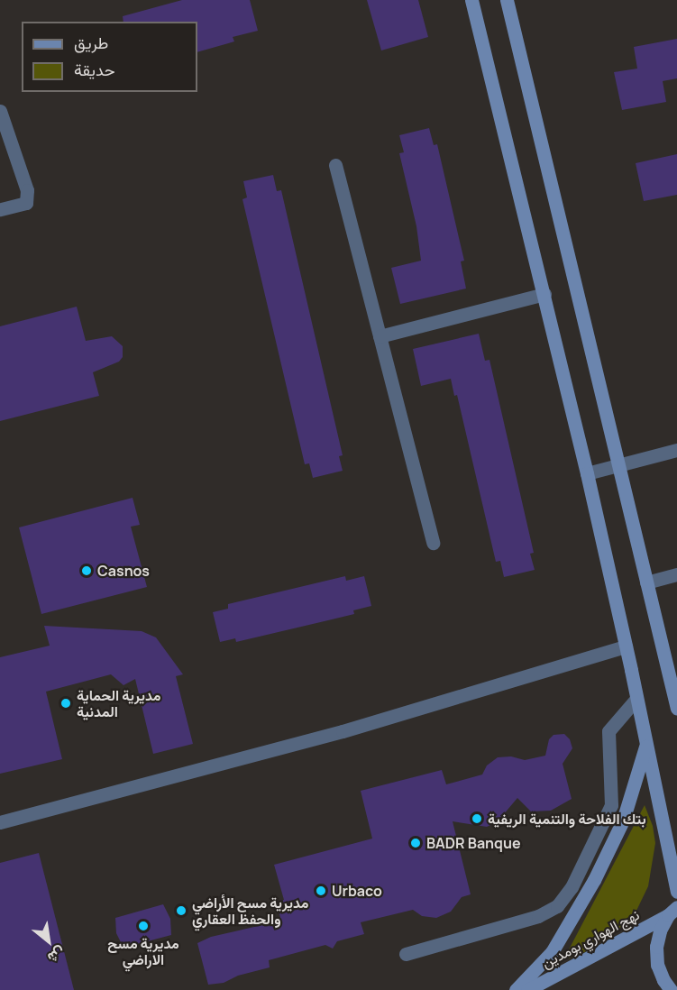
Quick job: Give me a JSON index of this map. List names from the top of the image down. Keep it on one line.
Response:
{"streets":{"main road":["نهج الهواري بومدين"]},"places":["Casnos","مديرية الحماية المدنية","بتك الفلاحة والتنمية الريفية","BADR Banque","Urbaco","مديرية مسح الأراضي والحفظ العقاري","مديرية مسح الاراضي"],"legend":["طريق","حديقة"],"north":"bottom right"}
